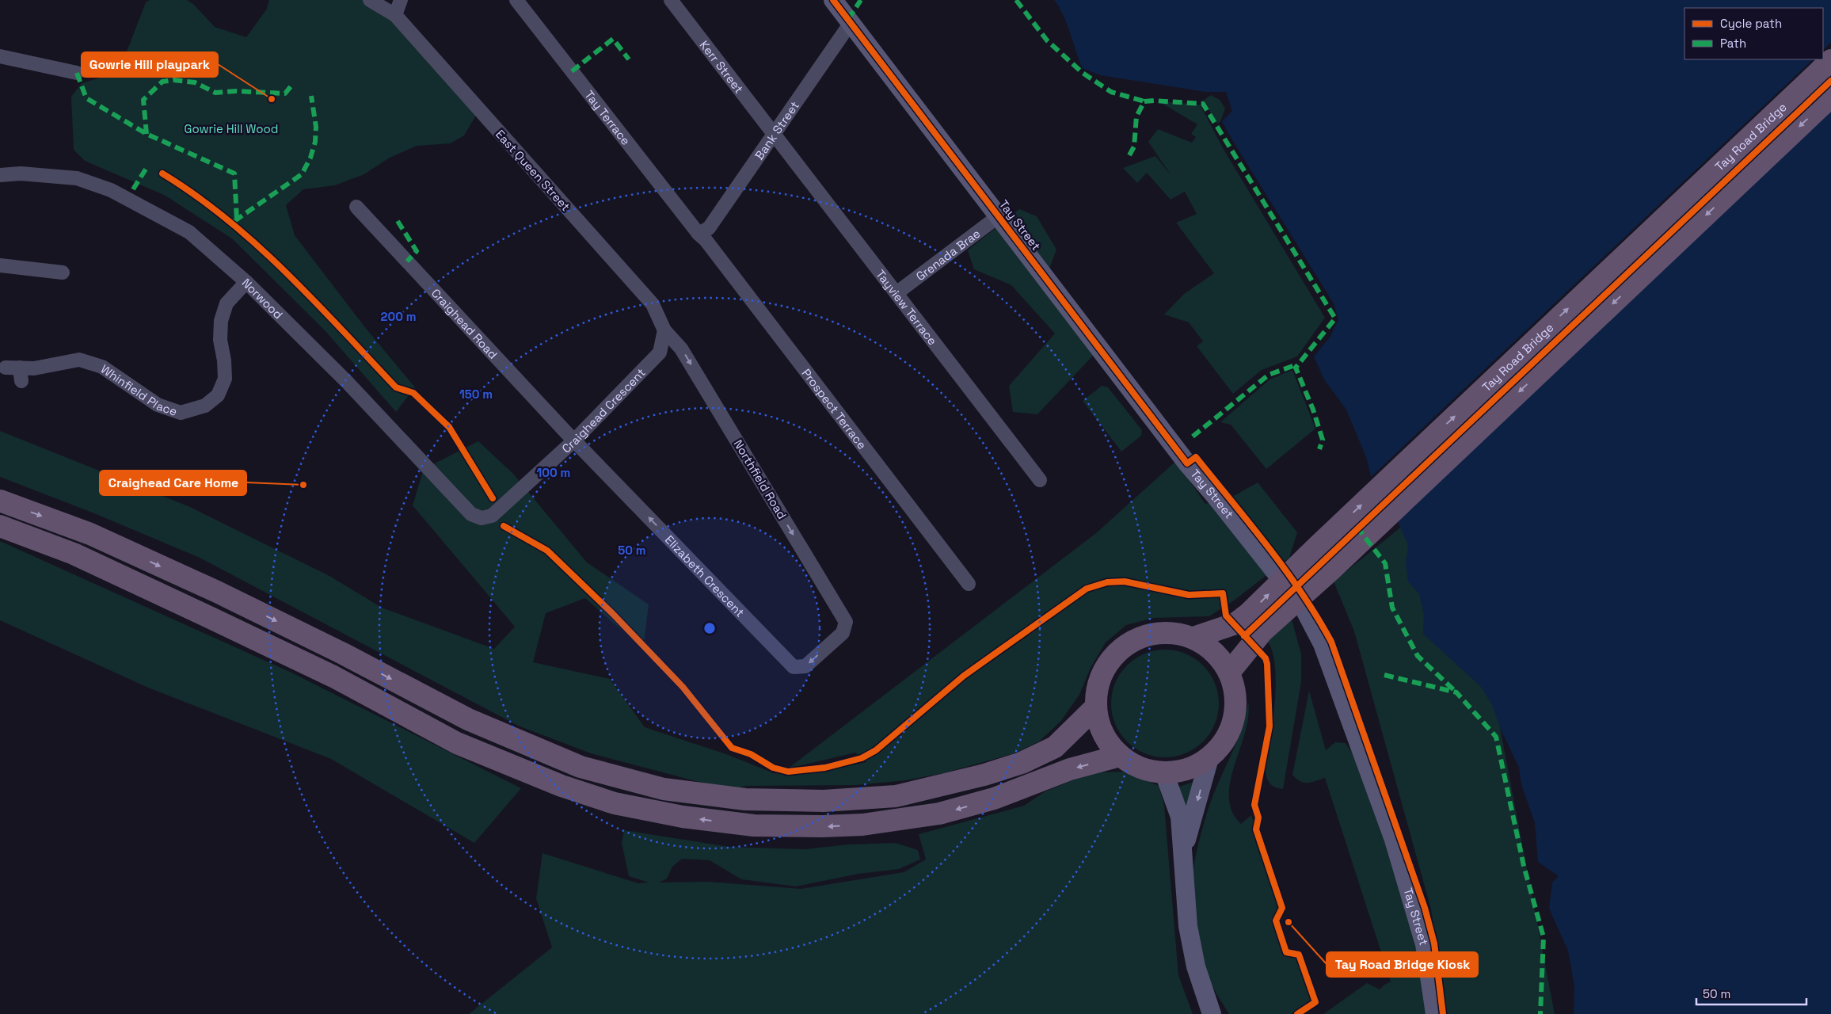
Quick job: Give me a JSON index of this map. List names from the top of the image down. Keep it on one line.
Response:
{"streets":{"highway":["Tay Road Bridge"],"main road":["Tay Street"],"street":["Kerr Street","Tay Terrace","Bank Street","East Queen Street","Grenada Brae","Norwood","Tayview Terrace","Craighead Road","Whinfield Place","Prospect Terrace","Craighead Crescent","Northfield Road","Elizabeth Crescent"]},"crossings":[["Kerr Street","Bank Street"],["Kerr Street","Tayview Terrace"],["Tay Terrace","Bank Street"],["Tay Terrace","Prospect Terrace"],["Bank Street","Tay Street"],["Bank Street","Tayview Terrace"],["Bank Street","Prospect Terrace"],["East Queen Street","Craighead Crescent"],["East Queen Street","Northfield Road"],["Tay Street","Grenada Brae"],["Grenada Brae","Tayview Terrace"],["Norwood","Whinfield Place"],["Norwood","Craighead Crescent"],["Craighead Road","Craighead Crescent"],["Craighead Road","Elizabeth Crescent"],["Craighead Crescent","Northfield Road"],["Craighead Crescent","Elizabeth Crescent"],["Northfield Road","Elizabeth Crescent"]],"one_way":["Northfield Road","Elizabeth Crescent"],"parks":["Gowrie Hill Wood"],"places":["Gowrie Hill playpark","Craighead Care Home","Tay Road Bridge Kiosk"],"legend":["Cycle path","Path"],"scale_bar":"50 m","rings":["200 m","150 m","100 m","50 m"]}
